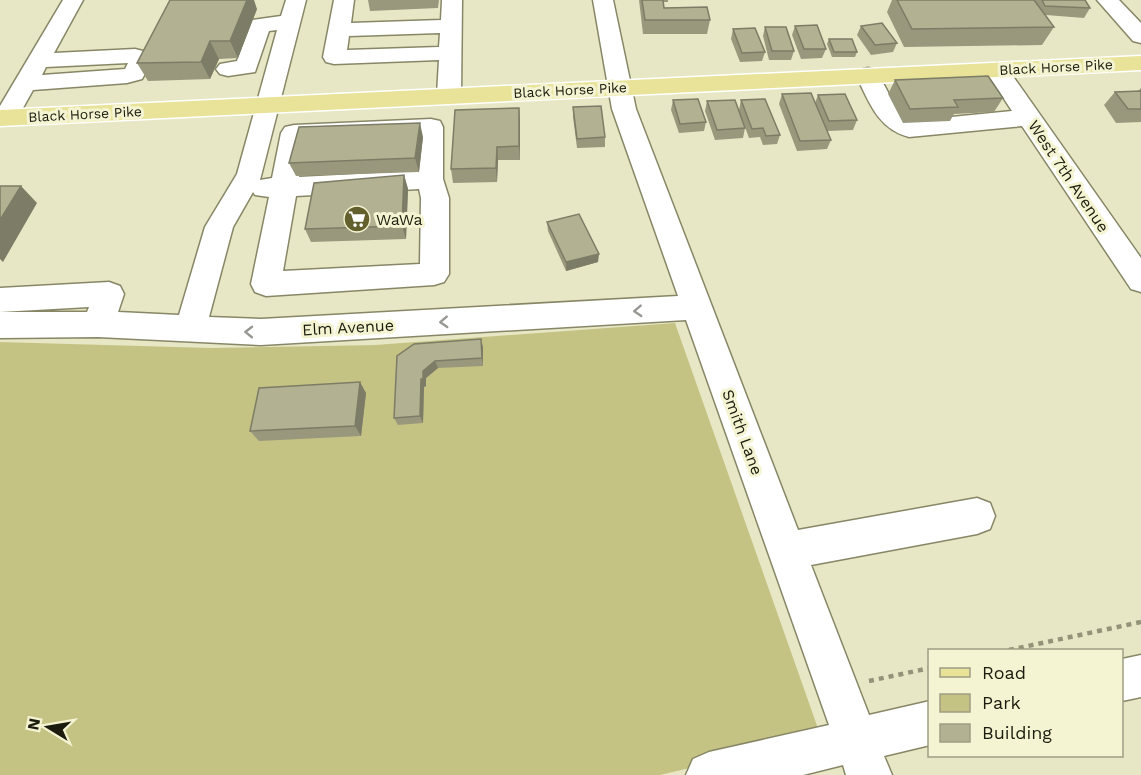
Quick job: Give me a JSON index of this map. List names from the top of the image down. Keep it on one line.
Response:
{"streets":{"main road":["Black Horse Pike"],"street":["West 7th Avenue","Elm Avenue","Smith Lane"]},"crossings":[["Black Horse Pike","West 7th Avenue"],["Black Horse Pike","Smith Lane"],["Elm Avenue","Smith Lane"]],"places":{"supermarket":["WaWa"]},"legend":["Road","Park","Building"],"north":"left"}
